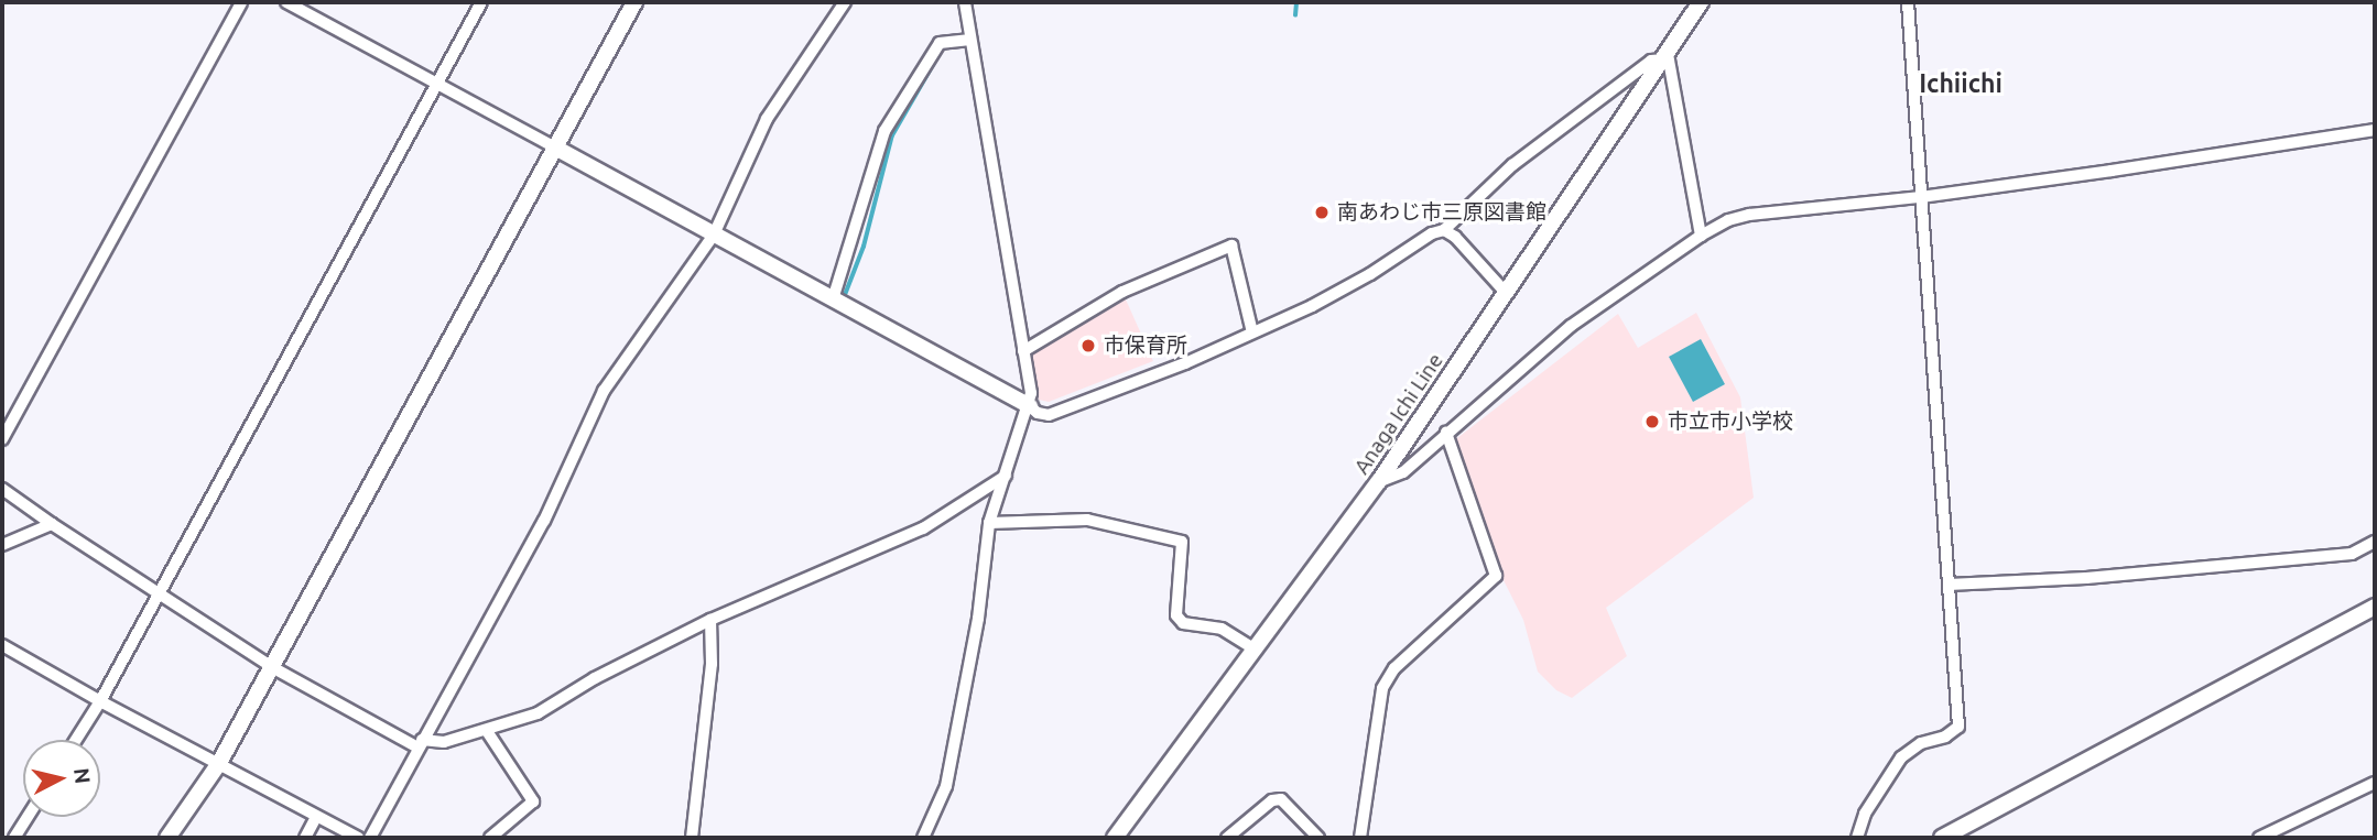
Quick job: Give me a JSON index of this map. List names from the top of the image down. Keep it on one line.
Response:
{"streets":{"street":["Anaga Ichi Line"]},"districts":["Ichiichi"],"places":["南あわじ市三原図書館","市保育所","市立市小学校"],"north":"right"}
